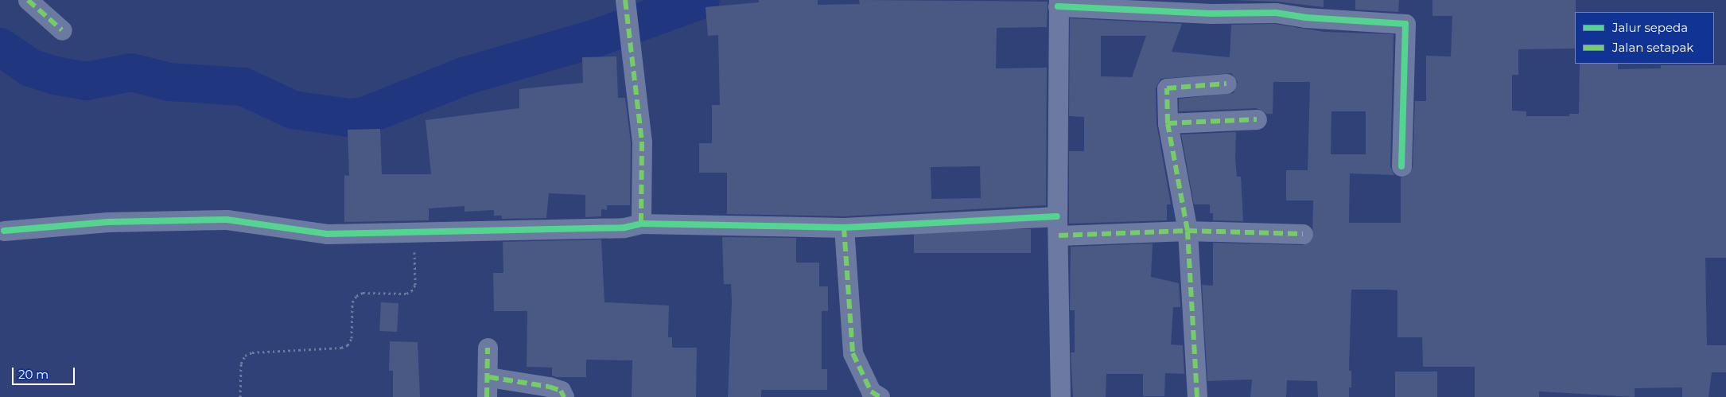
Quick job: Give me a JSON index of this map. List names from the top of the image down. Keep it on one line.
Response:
{"legend":["Jalur sepeda","Jalan setapak"],"scale_bar":"20 m"}
